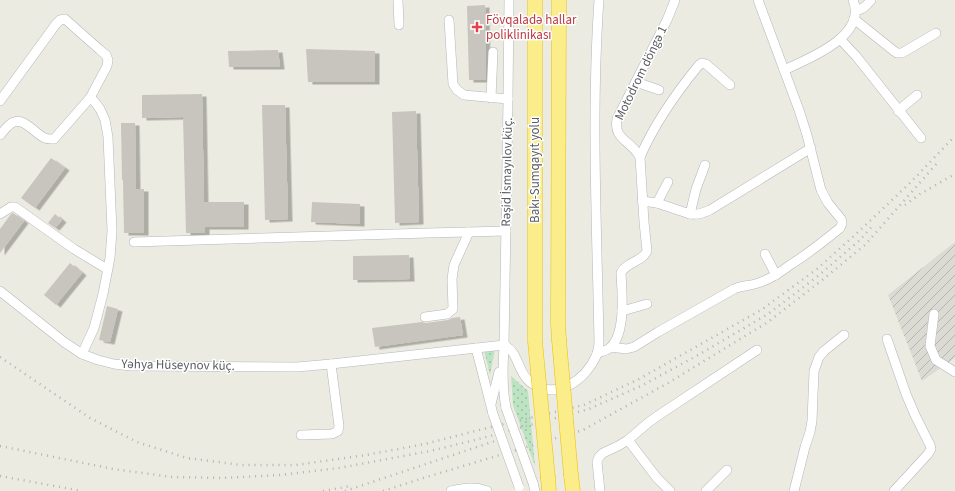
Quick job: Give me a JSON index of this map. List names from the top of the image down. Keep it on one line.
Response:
{"streets":{"highway":["Bakı-Sumqayıt yolu"],"street":["Motodrom döngə 1","Rəşid İsmayılov küç.","Yəhya Hüseynov küç."]},"crossings":[["Rəşid İsmayılov küç.","Yəhya Hüseynov küç."]],"places":{"health":["Fövqaladə hallar poliklinikası"]}}
